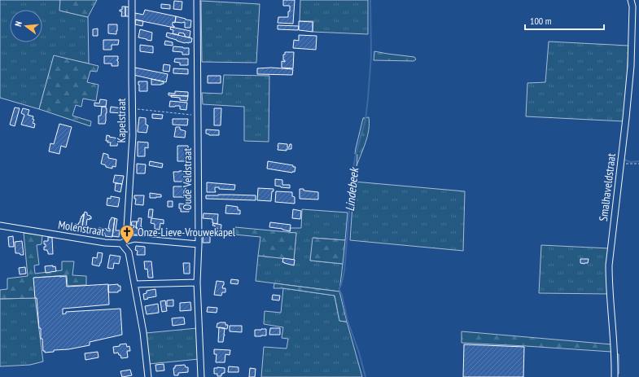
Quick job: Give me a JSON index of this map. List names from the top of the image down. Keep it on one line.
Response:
{"streets":{"street":["Kapelstraat","Oude Veldstraat","Smalhaveldstraat","Molenstraat"]},"crossings":[["Kapelstraat","Molenstraat"],["Oude Veldstraat","Molenstraat"]],"water":["Lindebeek"],"places":{"church":["Onze-Lieve-Vrouwekapel"]},"scale_bar":"100 m","north":"left"}
